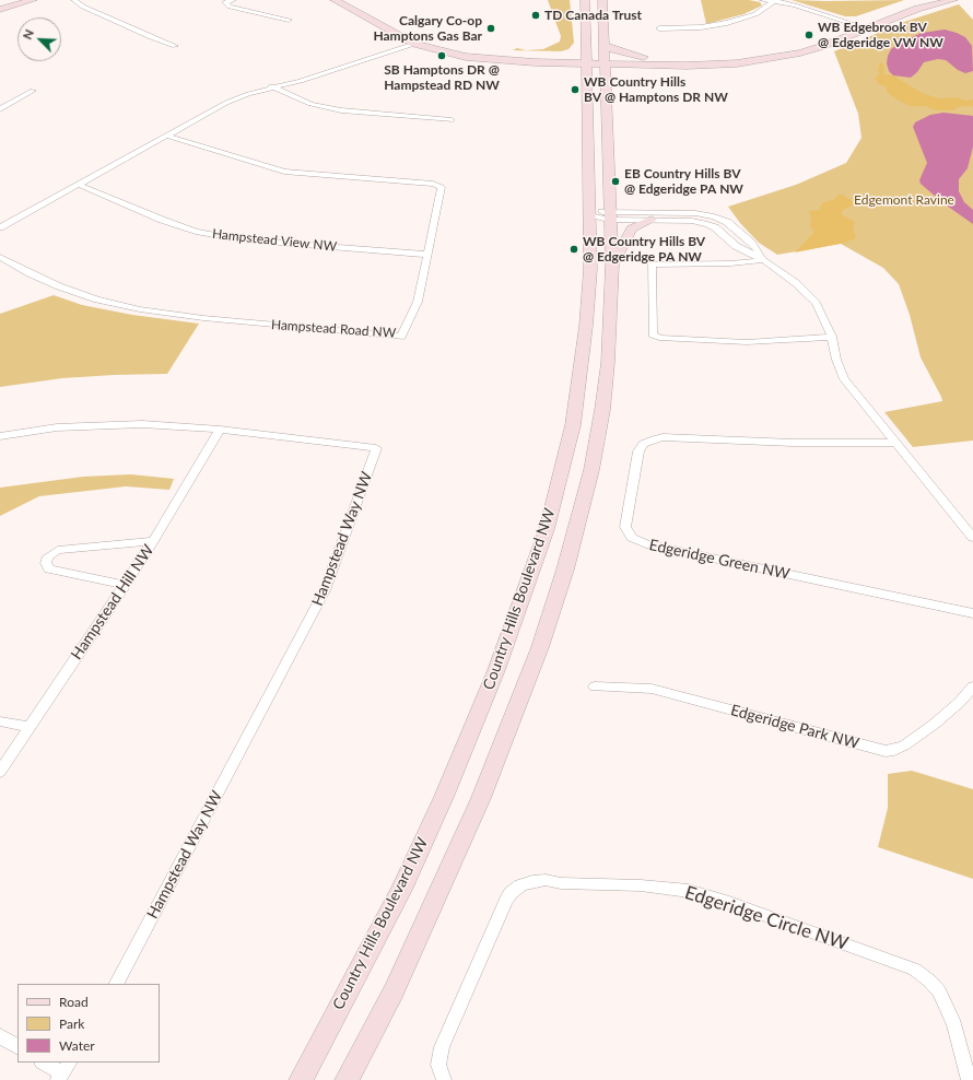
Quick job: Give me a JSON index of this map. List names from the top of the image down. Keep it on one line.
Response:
{"streets":{"main road":["Country Hills Boulevard NW"],"street":["Hampstead View NW","Hampstead Road NW","Hampstead Way NW","Edgeridge Green NW","Hampstead Hill NW","Edgeridge Park NW","Edgeridge Circle NW"]},"crossings":[["Hampstead View NW","Hampstead Road NW"],["Hampstead Way NW","Hampstead Hill NW"]],"parks":["Edgemont Ravine"],"places":["TD Canada Trust","Calgary Co-op Hamptons Gas Bar","WB Edgebrook BV @ Edgeridge VW NW","SB Hamptons DR @ Hampstead RD NW","WB Country Hills BV @ Hamptons DR NW","EB Country Hills BV @ Edgeridge PA NW","WB Country Hills BV @ Edgeridge PA NW"],"legend":["Road","Park","Water"],"north":"top left"}
